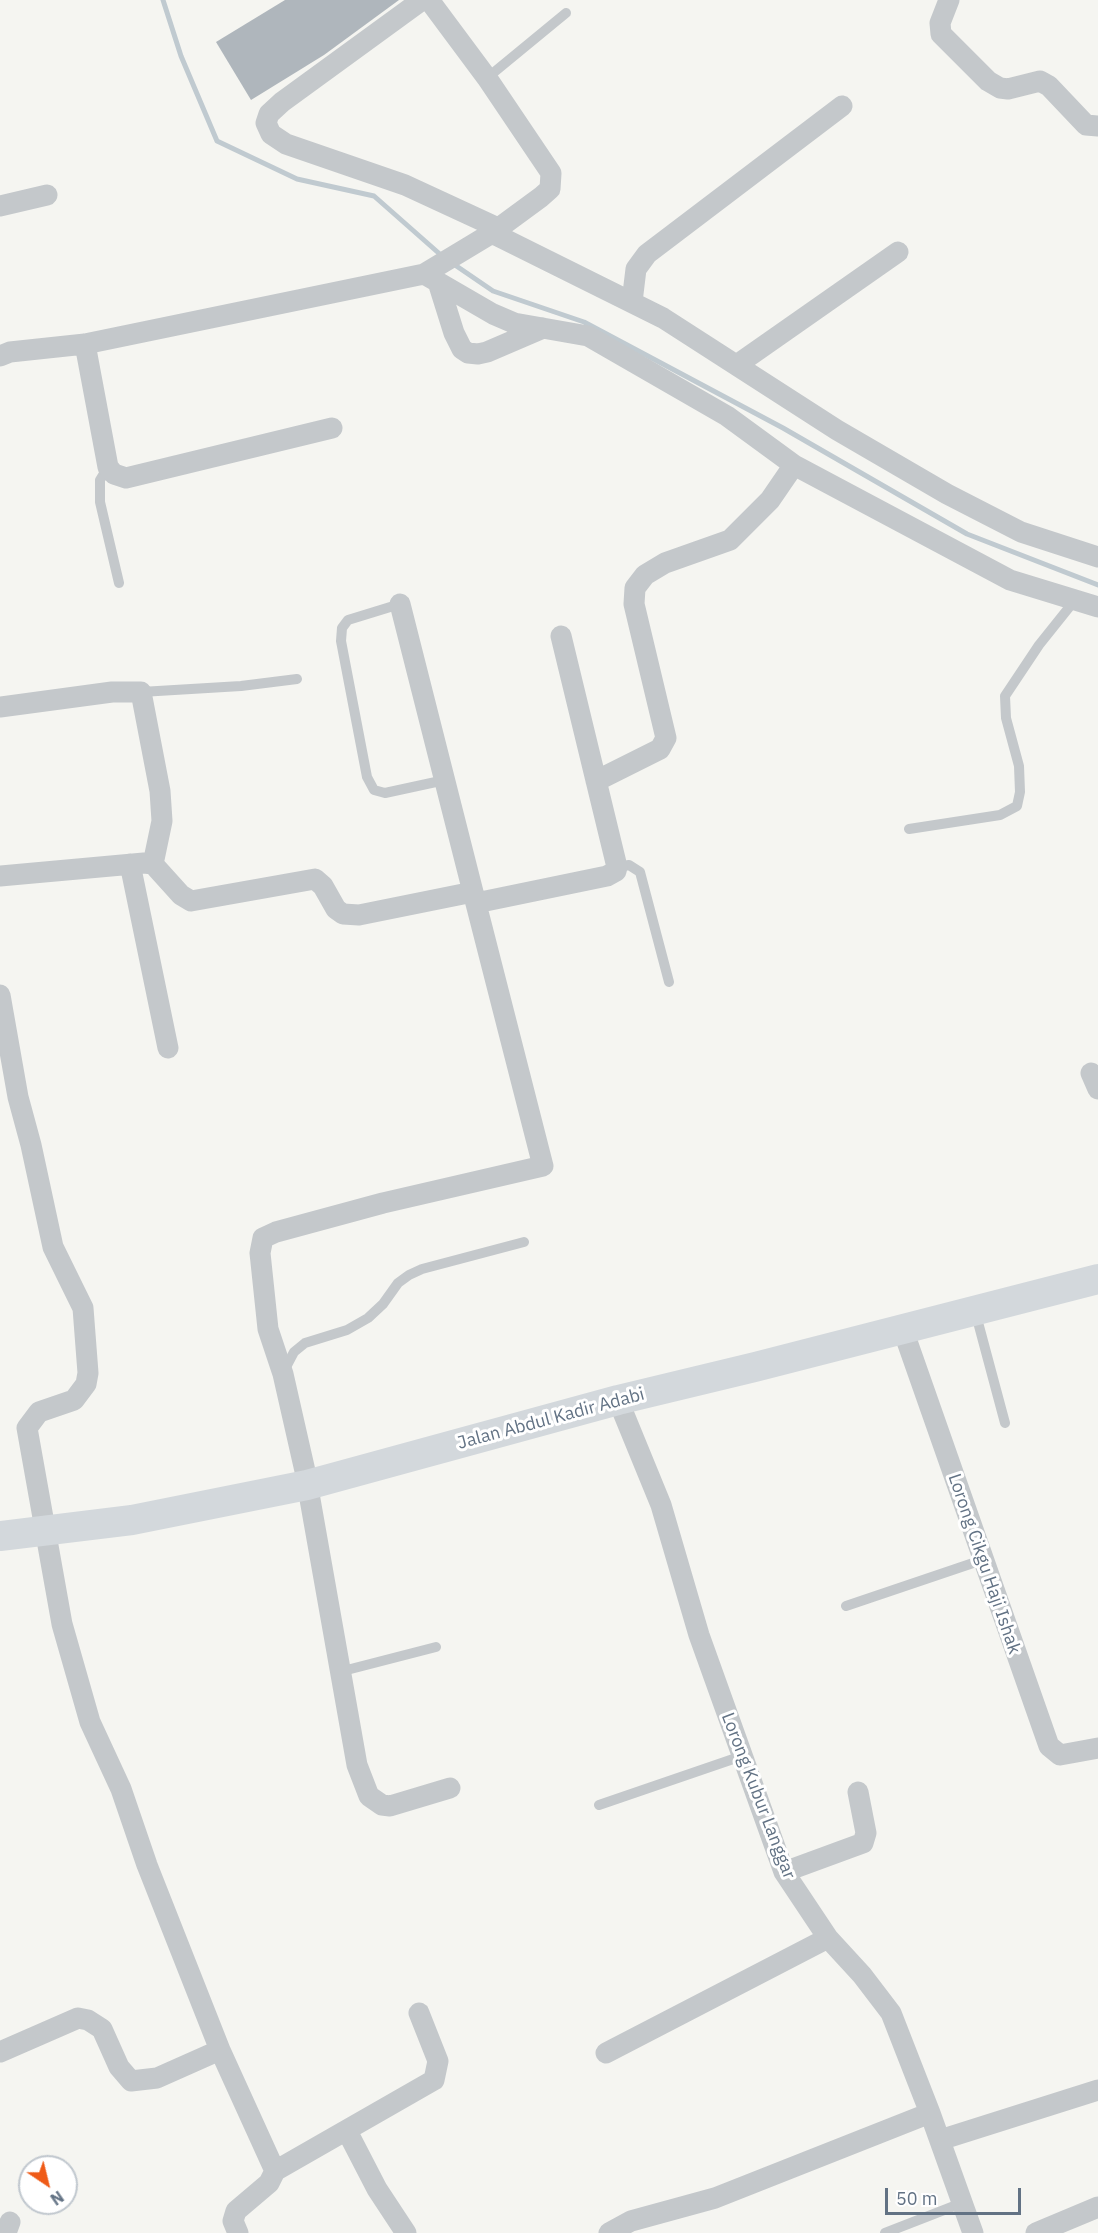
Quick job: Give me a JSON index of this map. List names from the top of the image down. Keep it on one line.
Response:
{"streets":{"main road":["Jalan Abdul Kadir Adabi"],"street":["Lorong Cikgu Haji Ishak","Lorong Kubur Langgar"]},"crossings":[["Jalan Abdul Kadir Adabi","Lorong Cikgu Haji Ishak"],["Jalan Abdul Kadir Adabi","Lorong Kubur Langgar"]],"scale_bar":"50 m","north":"bottom right"}
